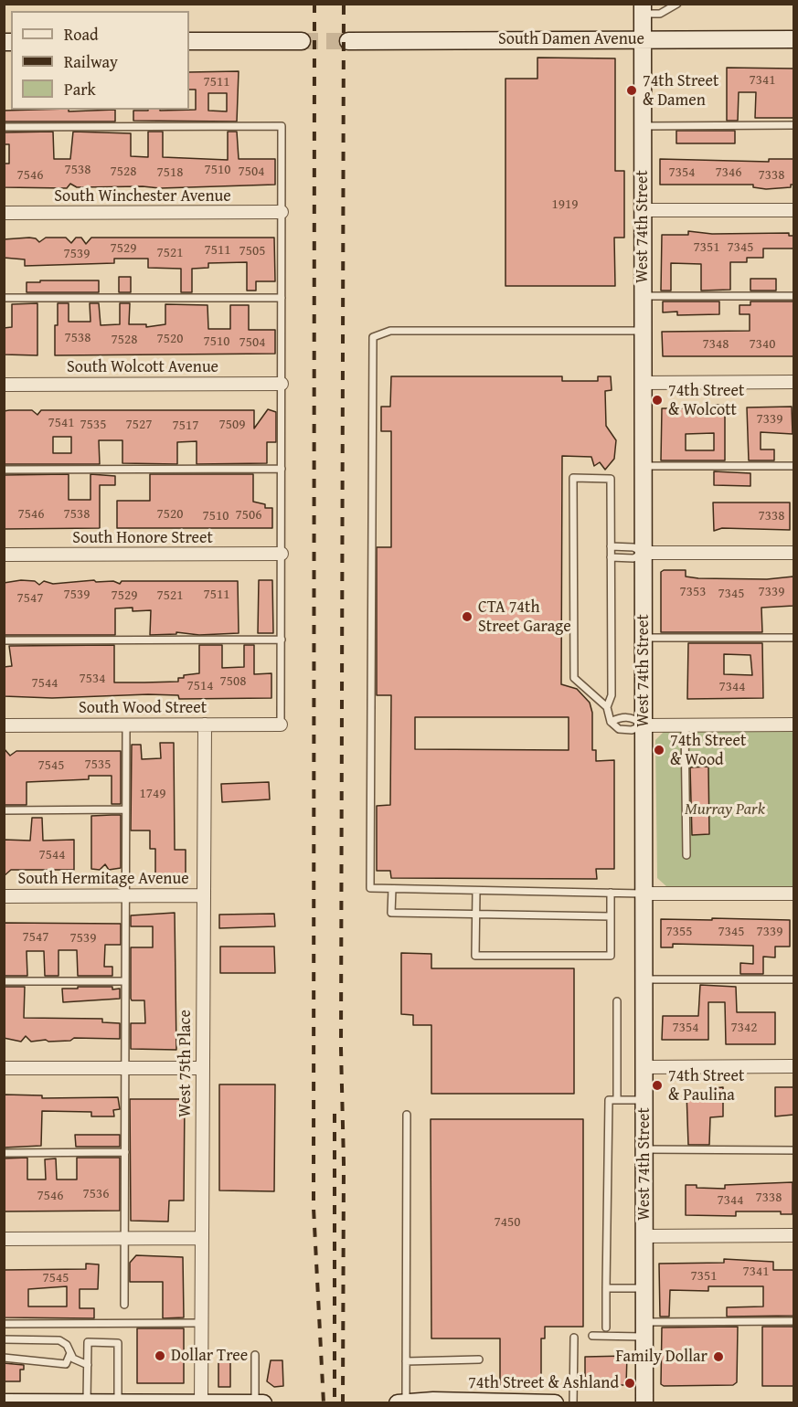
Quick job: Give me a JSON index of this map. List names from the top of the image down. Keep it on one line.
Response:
{"streets":{"street":["South Damen Avenue","South Winchester Avenue","West 74th Street","South Wolcott Avenue","South Honore Street","South Wood Street","South Hermitage Avenue","West 75th Place"]},"crossings":[["South Damen Avenue","West 74th Street"],["South Wood Street","West 75th Place"],["South Hermitage Avenue","West 75th Place"]],"parks":["Murray Park"],"places":["74th Street & Damen","74th Street & Wolcott","CTA 74th Street Garage","74th Street & Wood","74th Street & Paulina","Dollar Tree","Family Dollar","74th Street & Ashland"],"house_numbers":["7341","7511","7538","7510","7528","7504","7518","7354","7346","7546","7338","1919","7351","7345","7529","7511","7505","7521","7539","7538","7520","7528","7510","7504","7348","7340","7339","7541","7535","7527","7509","7517","7546","7538","7520","7506","7510","7338","7353","7339","7345","7539","7511","7529","7521","7547","7534","7508","7544","7514","7344","7535","7545","1749","7544","7355","7345","7339","7547","7539","7354","7342","7536","7546","7338","7344","7450","7341","7351","7545"],"legend":["Road","Railway","Park"]}
